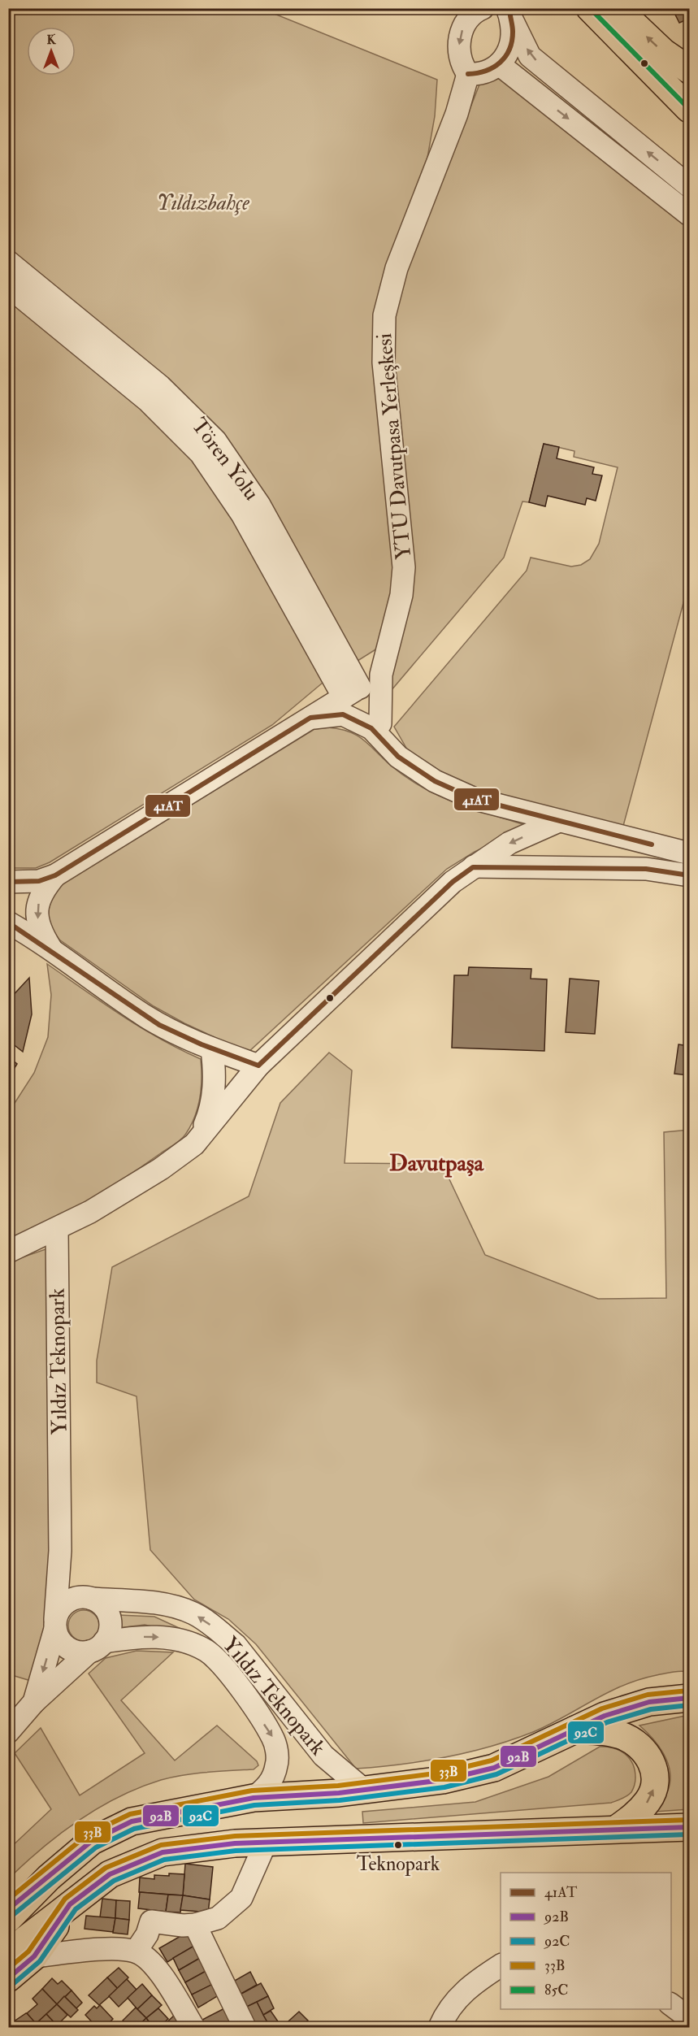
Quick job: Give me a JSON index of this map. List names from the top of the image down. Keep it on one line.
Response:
{"streets":{"street":["YTU Davutpasa Yerleşkesi","Tören Yolu","Yıldız Teknopark"]},"districts":["Davutpaşa"],"parks":["Yıldızbahçe"],"places":["Teknopark"],"lines":["transit line 41AT","transit line 85C","transit line 33B","transit line 92B","transit line 92C"],"legend":["41AT","92B","92C","33B","85C"],"north":"top"}
